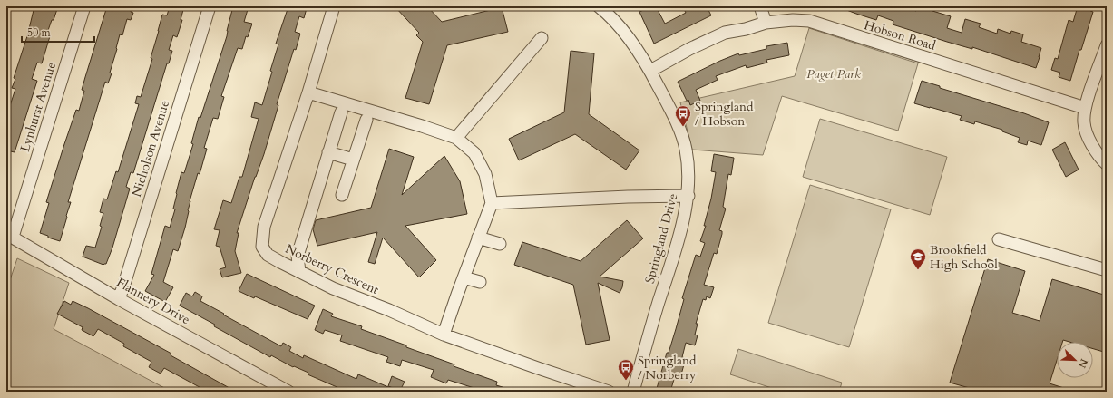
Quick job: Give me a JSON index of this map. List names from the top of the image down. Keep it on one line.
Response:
{"streets":{"street":["Hobson Road","Lynhurst Avenue","Nicholson Avenue","Springland Drive","Norberry Crescent","Flannery Drive"]},"crossings":[["Hobson Road","Springland Drive"],["Lynhurst Avenue","Flannery Drive"],["Nicholson Avenue","Flannery Drive"]],"parks":["Paget Park"],"places":{"bus stop":["Springland / Hobson","Springland / Norberry"],"school or university":["Brookfield High School"]},"scale_bar":"50 m","north":"bottom right"}
